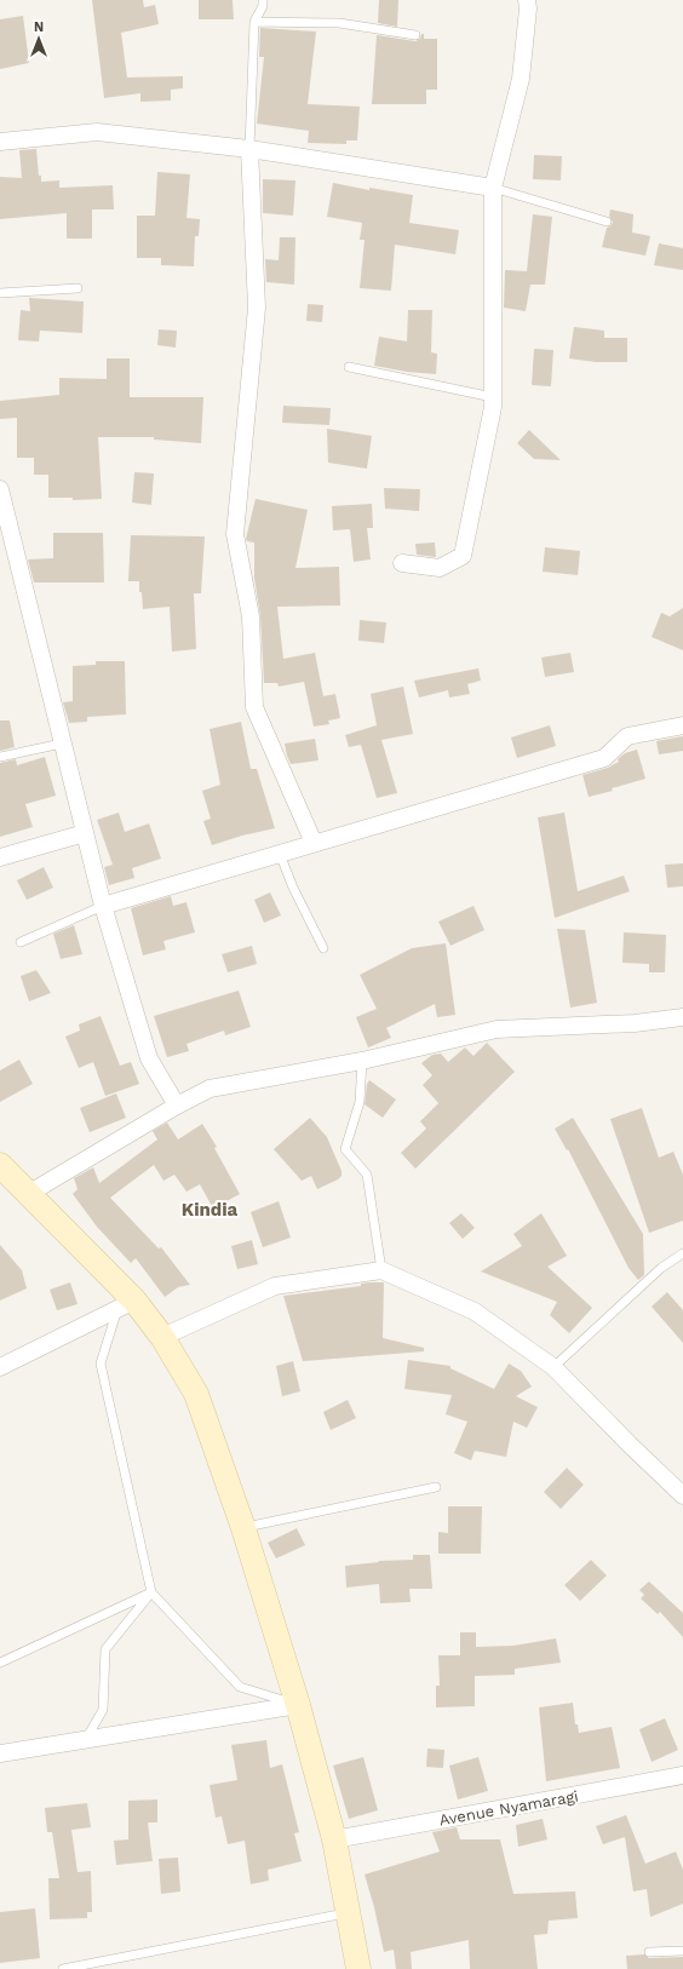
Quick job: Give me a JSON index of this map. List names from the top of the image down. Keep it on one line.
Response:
{"streets":{"street":["Avenue Nyamaragi"]},"districts":["Kindia"],"north":"top"}
